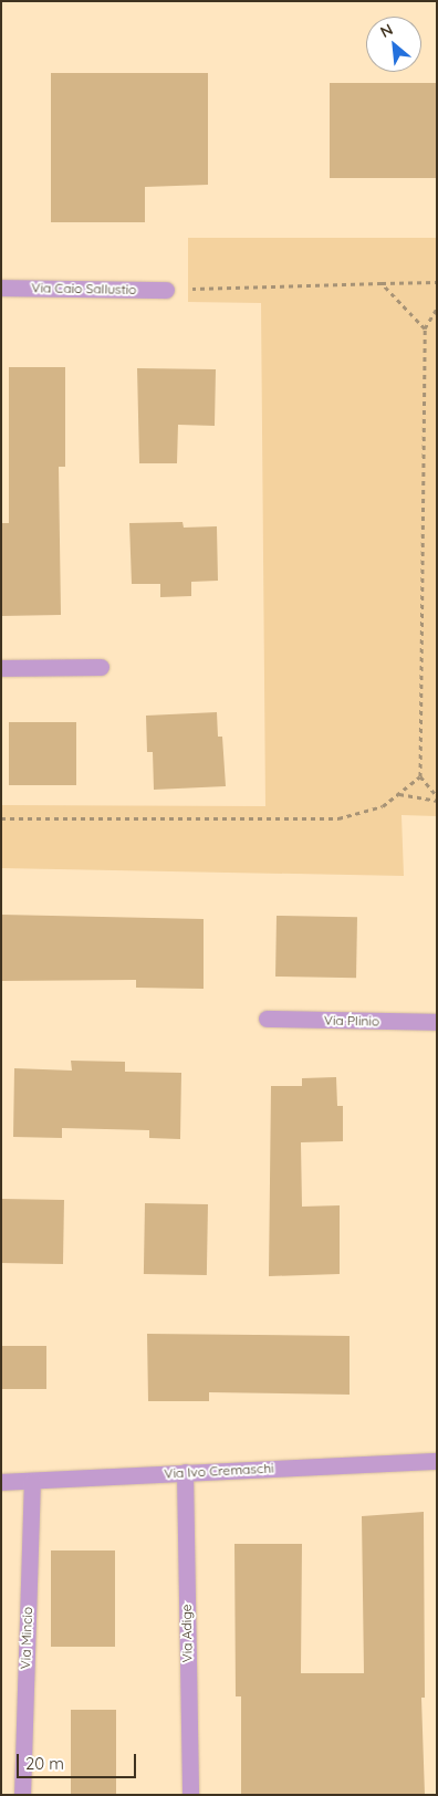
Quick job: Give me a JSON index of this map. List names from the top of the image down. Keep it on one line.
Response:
{"streets":{"street":["Via Caio Sallustio","Via Plinio","Via Ivo Cremaschi","Via Adige","Via Mincio"]},"crossings":[["Via Ivo Cremaschi","Via Adige"],["Via Ivo Cremaschi","Via Mincio"]],"scale_bar":"20 m","north":"top left"}
